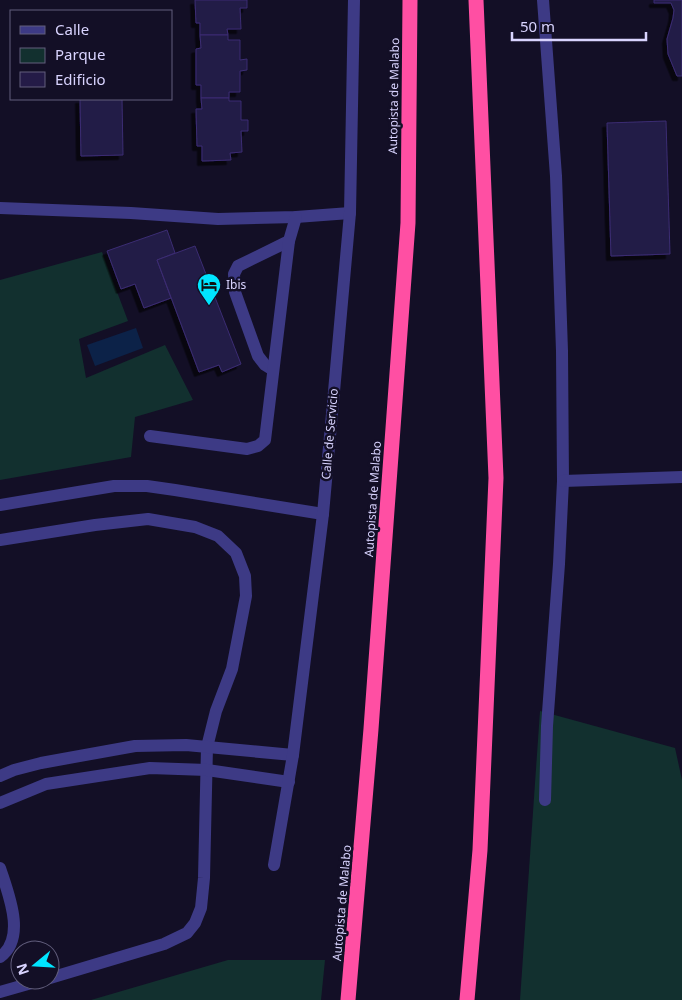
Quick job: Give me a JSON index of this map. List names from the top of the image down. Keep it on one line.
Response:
{"streets":{"highway":["Autopista de Malabo"],"street":["Calle de Servicio"]},"places":{"hotel":["Ibis"]},"legend":["Calle","Parque","Edificio"],"scale_bar":"50 m","north":"left"}
